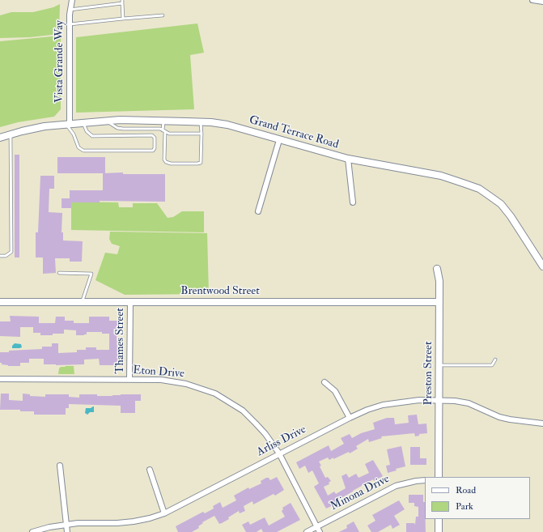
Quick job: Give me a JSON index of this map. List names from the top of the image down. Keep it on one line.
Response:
{"streets":{"street":["Vista Grande Way","Grand Terrace Road","Brentwood Street","Thames Street","Eton Drive","Preston Street","Arliss Drive","Minona Drive"]},"crossings":[["Vista Grande Way","Grand Terrace Road"],["Brentwood Street","Thames Street"],["Brentwood Street","Preston Street"],["Thames Street","Eton Drive"],["Eton Drive","Arliss Drive"],["Eton Drive","Minona Drive"],["Preston Street","Arliss Drive"]],"legend":["Road","Park"]}
